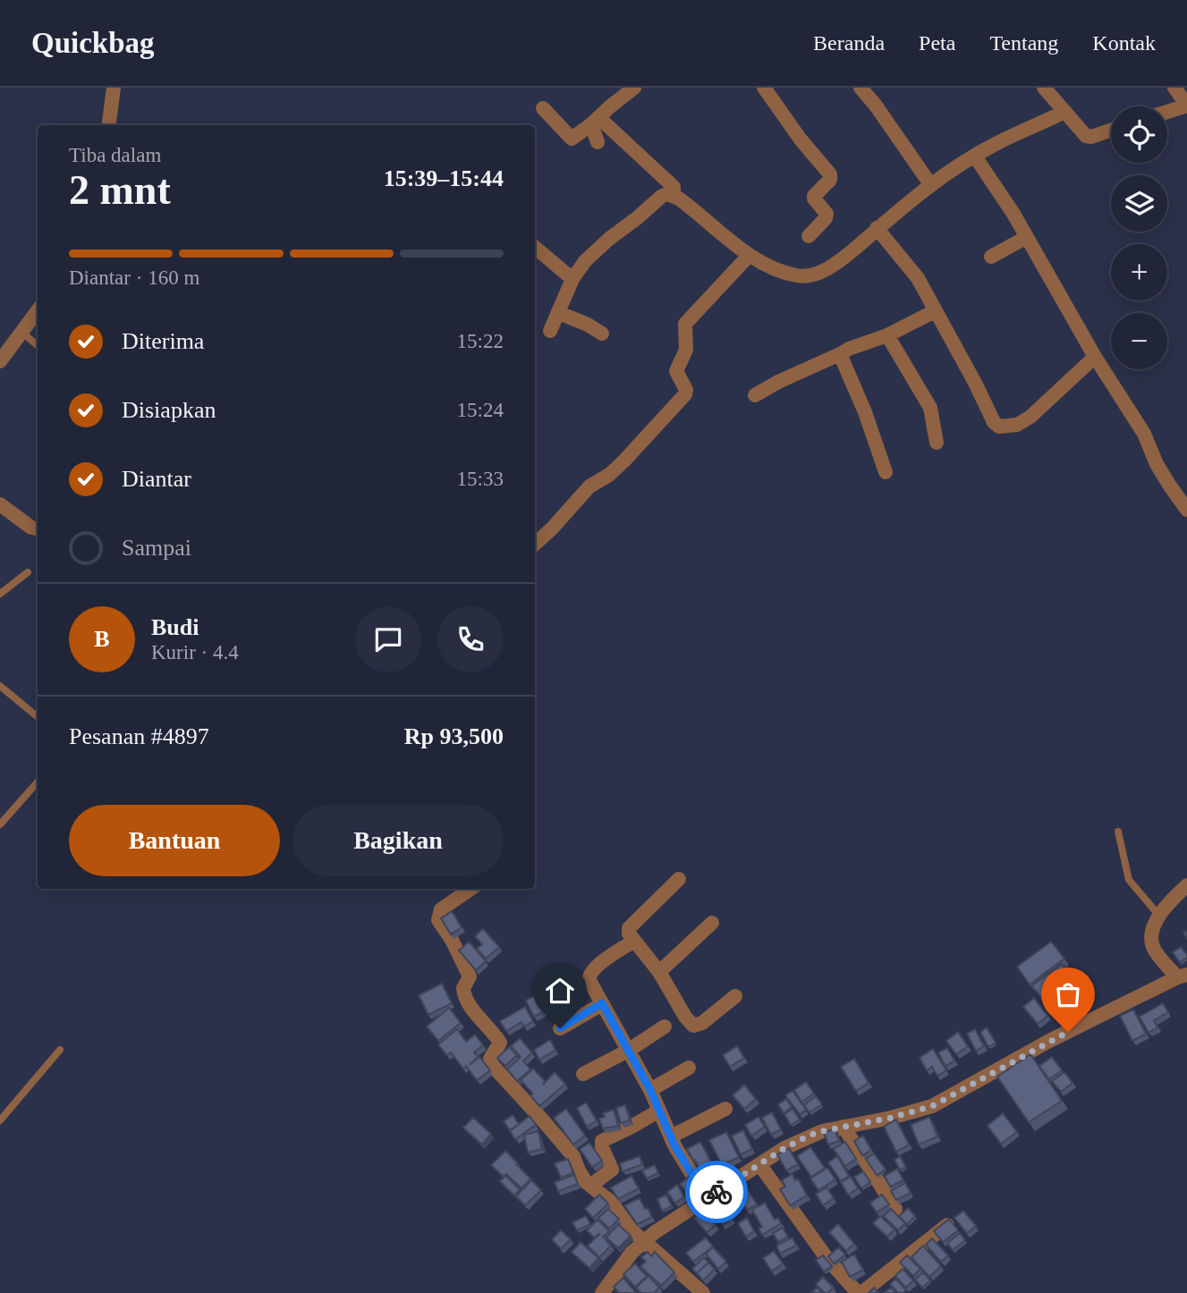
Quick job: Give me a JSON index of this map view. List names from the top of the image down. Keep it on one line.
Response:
{"page":{"header":"Quickbag","nav":["Beranda","Peta","Tentang","Kontak"],"map_buttons":["+","−"],"heading":["2 mnt","Tiba dalam","15:39–15:44"],"panel":["Budi","Kurir · 4.4","Pesanan #4897","Rp 93,500"],"bar":"Diantar · 160 m","list":[["Diterima","15:22"],["Disiapkan","15:24"],["Diantar","15:33"],"Sampai"],"round":"B","buttons":["Bantuan","Bagikan"]}}
